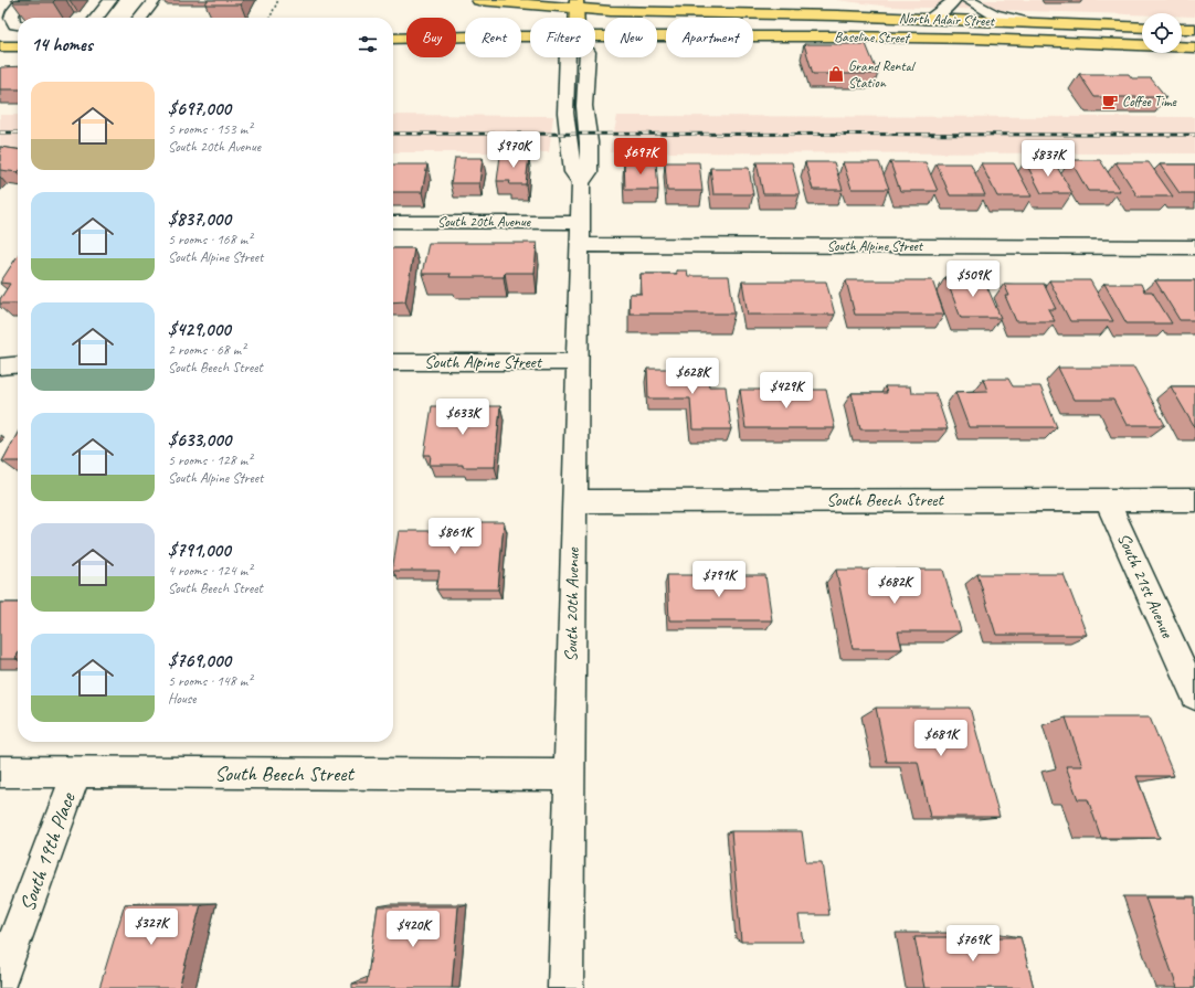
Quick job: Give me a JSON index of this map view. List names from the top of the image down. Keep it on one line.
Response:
{"streets":{"main road":["North Adair Street","Baseline Street"],"street":["South 20th Avenue","South Alpine Street","South Beech Street","South 21st Avenue","South 19th Place"]},"crossings":[["South 20th Avenue","South Alpine Street"],["South 20th Avenue","South Beech Street"],["South Beech Street","South 21st Avenue"],["South Beech Street","South 19th Place"]],"places":{"shop":["Grand Rental Station"],"cafe":["Coffee Time"]},"page":{"chip":["Buy","Rent","Filters","New","Apartment"],"heading":"14 homes","list":[{"name":"$697,000","note":"5 rooms · 153 m² · South 20th Avenue"},{"name":"$837,000","note":"5 rooms · 168 m² · South Alpine Street"},{"name":"$429,000","note":"2 rooms · 68 m² · South Beech Street"},{"name":"$633,000","note":"5 rooms · 128 m² · South Alpine Street"},{"name":"$791,000","note":"4 rooms · 124 m² · South Beech Street"},{"name":"$769,000","note":"5 rooms · 148 m² · House"}],"price":["$970K","$697K","$837K","$509K","$628K","$429K","$633K","$861K","$791K","$682K","$681K","$327K","$420K","$769K"]}}
